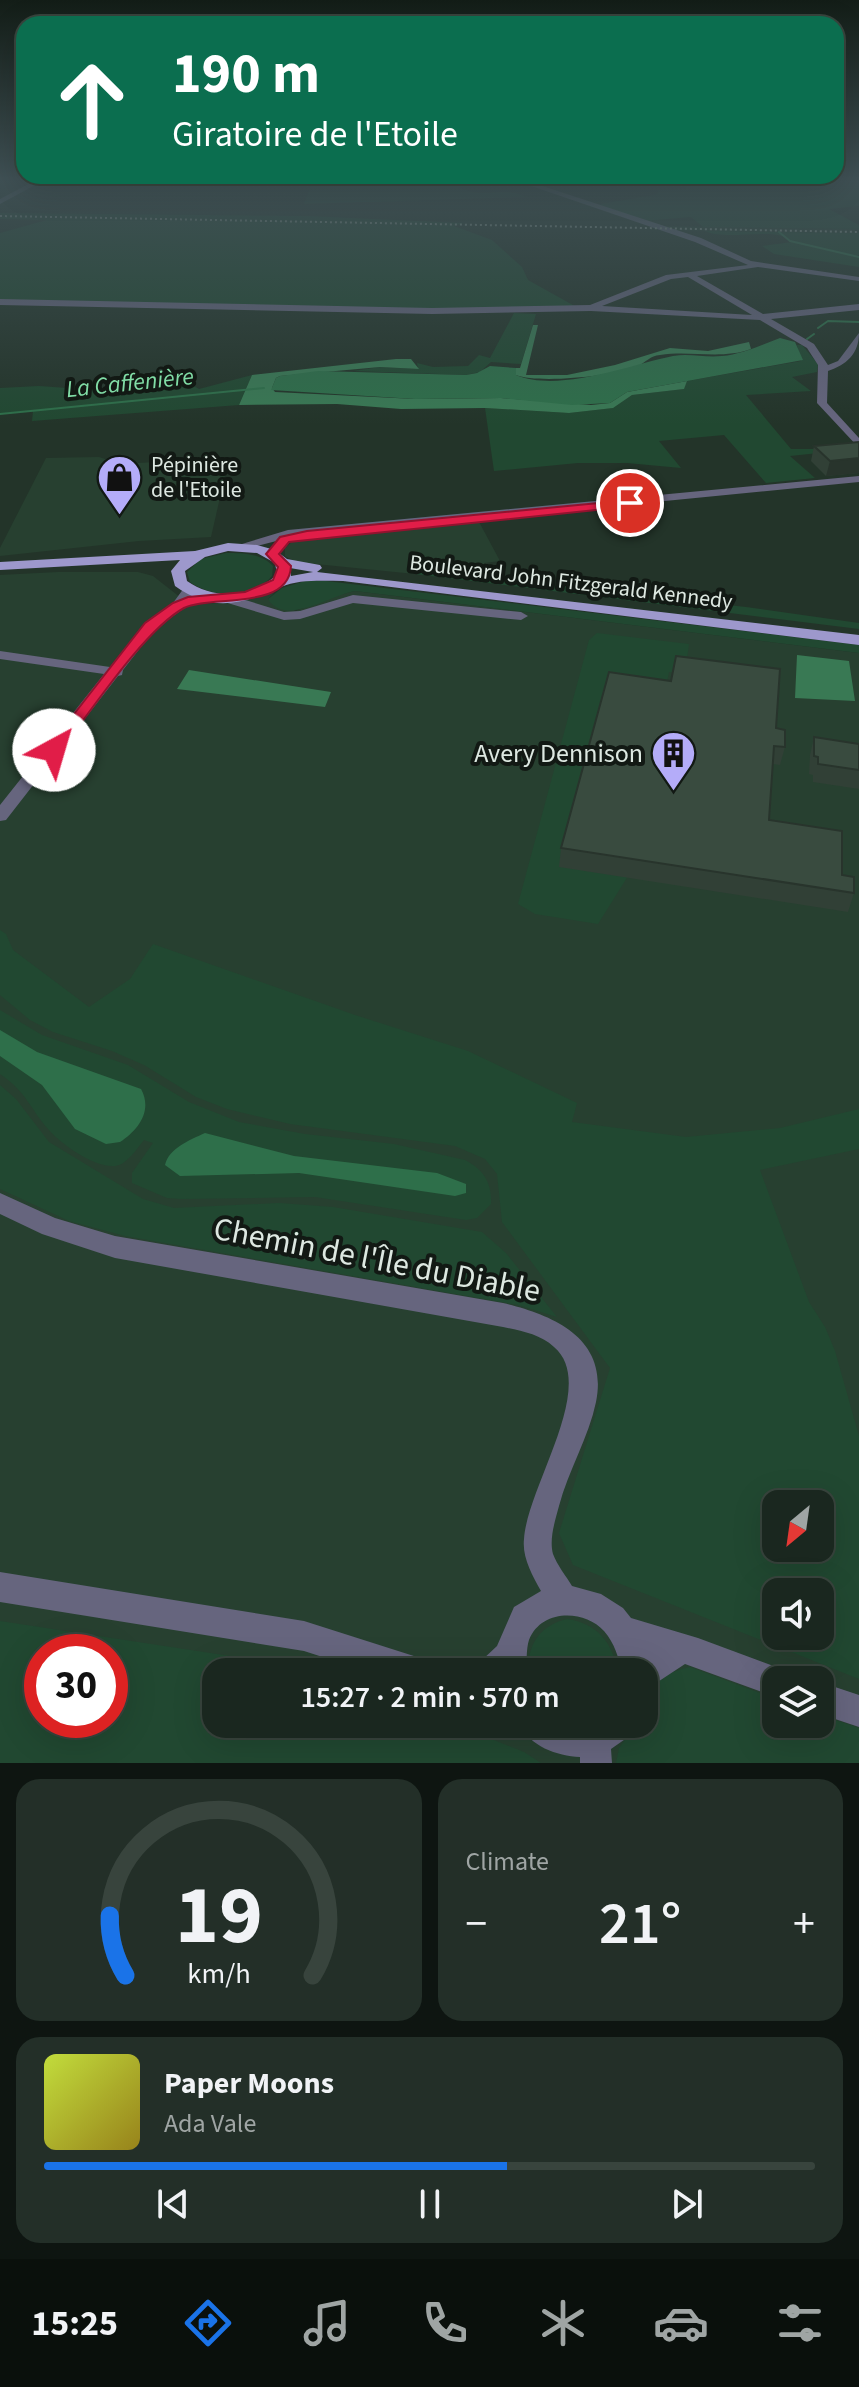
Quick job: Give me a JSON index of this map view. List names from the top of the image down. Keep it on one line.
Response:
{"streets":{"main road":["Boulevard John Fitzgerald Kennedy"],"street":["Chemin de l'Île du Diable"]},"water":["La Caffenière"],"places":{"shop":["Pépinière de l'Etoile"],"building":["Avery Dennison"]},"north":"bottom left","page":{"turn":["190 m","Giratoire de l'Etoile"],"limit":"30","trip":"15:27 · 2 min · 570 m","tile":"Climate","heat":["−","21°","+"],"song":["Paper Moons","Ada Vale"],"tabs":"15:25","gauge":["19","km/h"]}}
